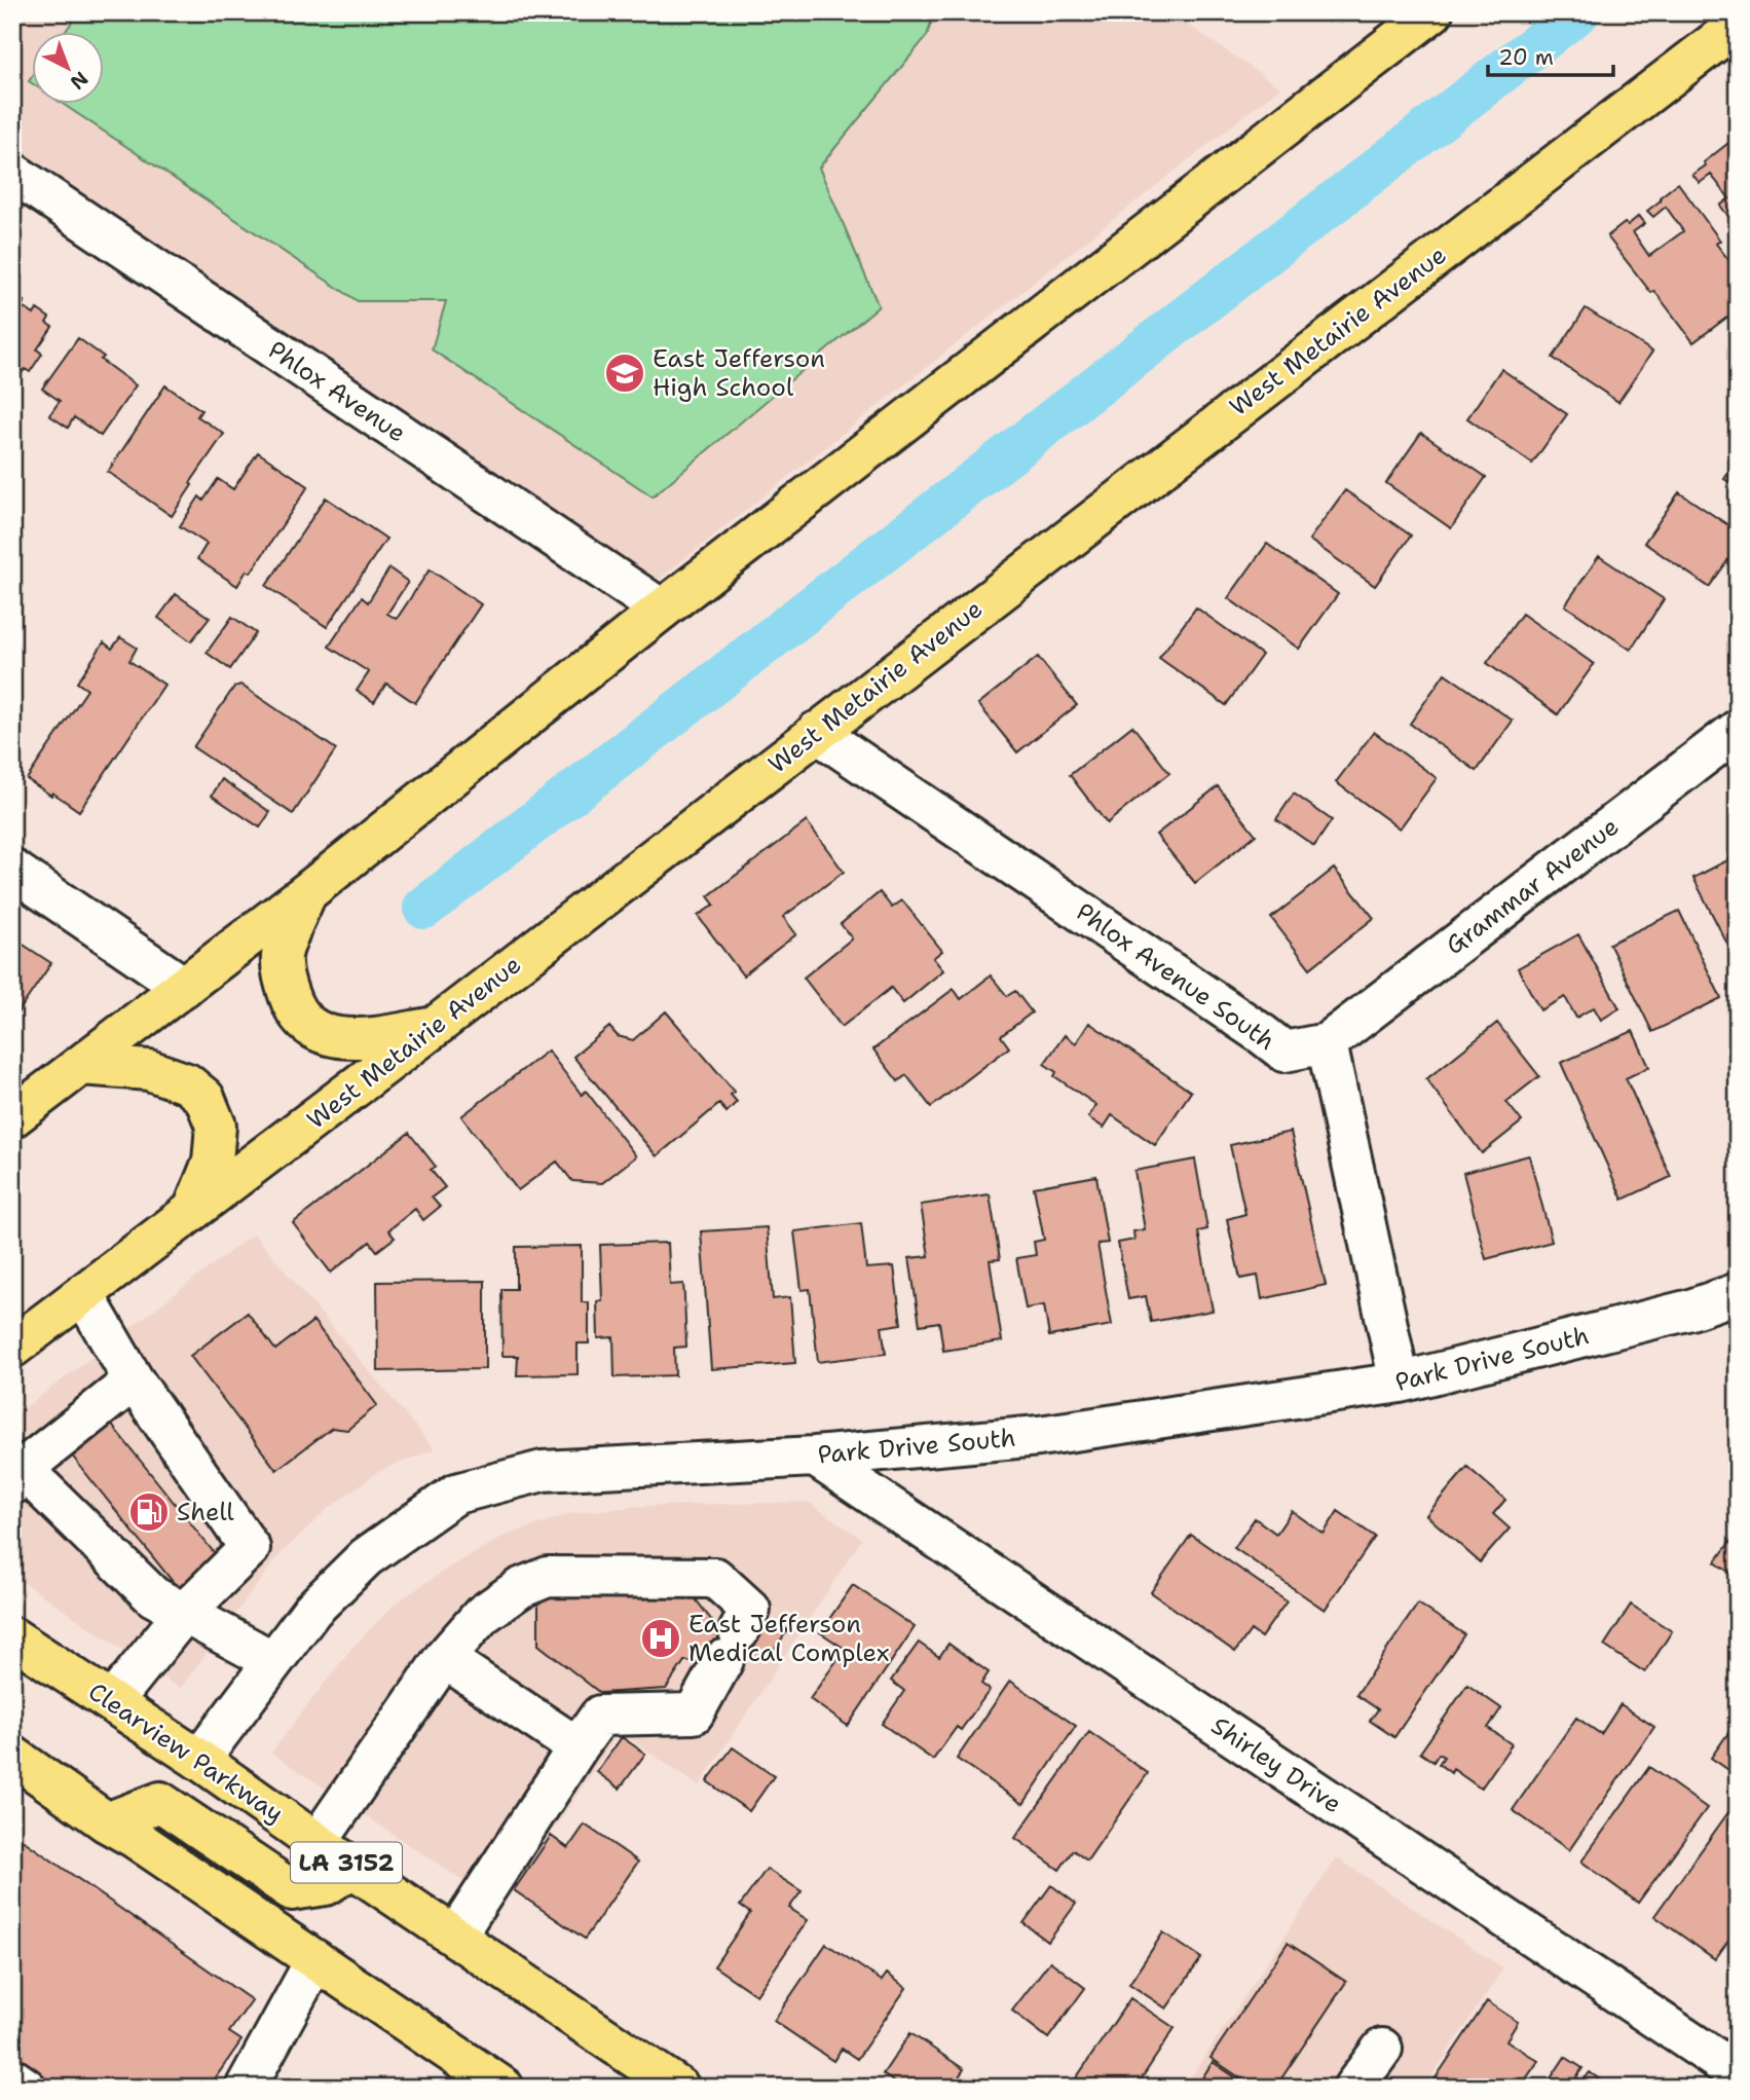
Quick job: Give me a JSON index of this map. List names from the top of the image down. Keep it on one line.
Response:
{"streets":{"main road":["West Metairie Avenue","Clearview Parkway","LA 3152"],"street":["Phlox Avenue","Grammar Avenue","Phlox Avenue South","Park Drive South","Shirley Drive"]},"crossings":[["West Metairie Avenue","Phlox Avenue South"],["Grammar Avenue","Phlox Avenue South"],["Park Drive South","Clearview Parkway"],["Park Drive South","Shirley Drive"]],"places":{"school or university":["East Jefferson High School"],"fuel station":["Shell"],"hospital":["East Jefferson Medical Complex"]},"scale_bar":"20 m","north":"bottom right"}
